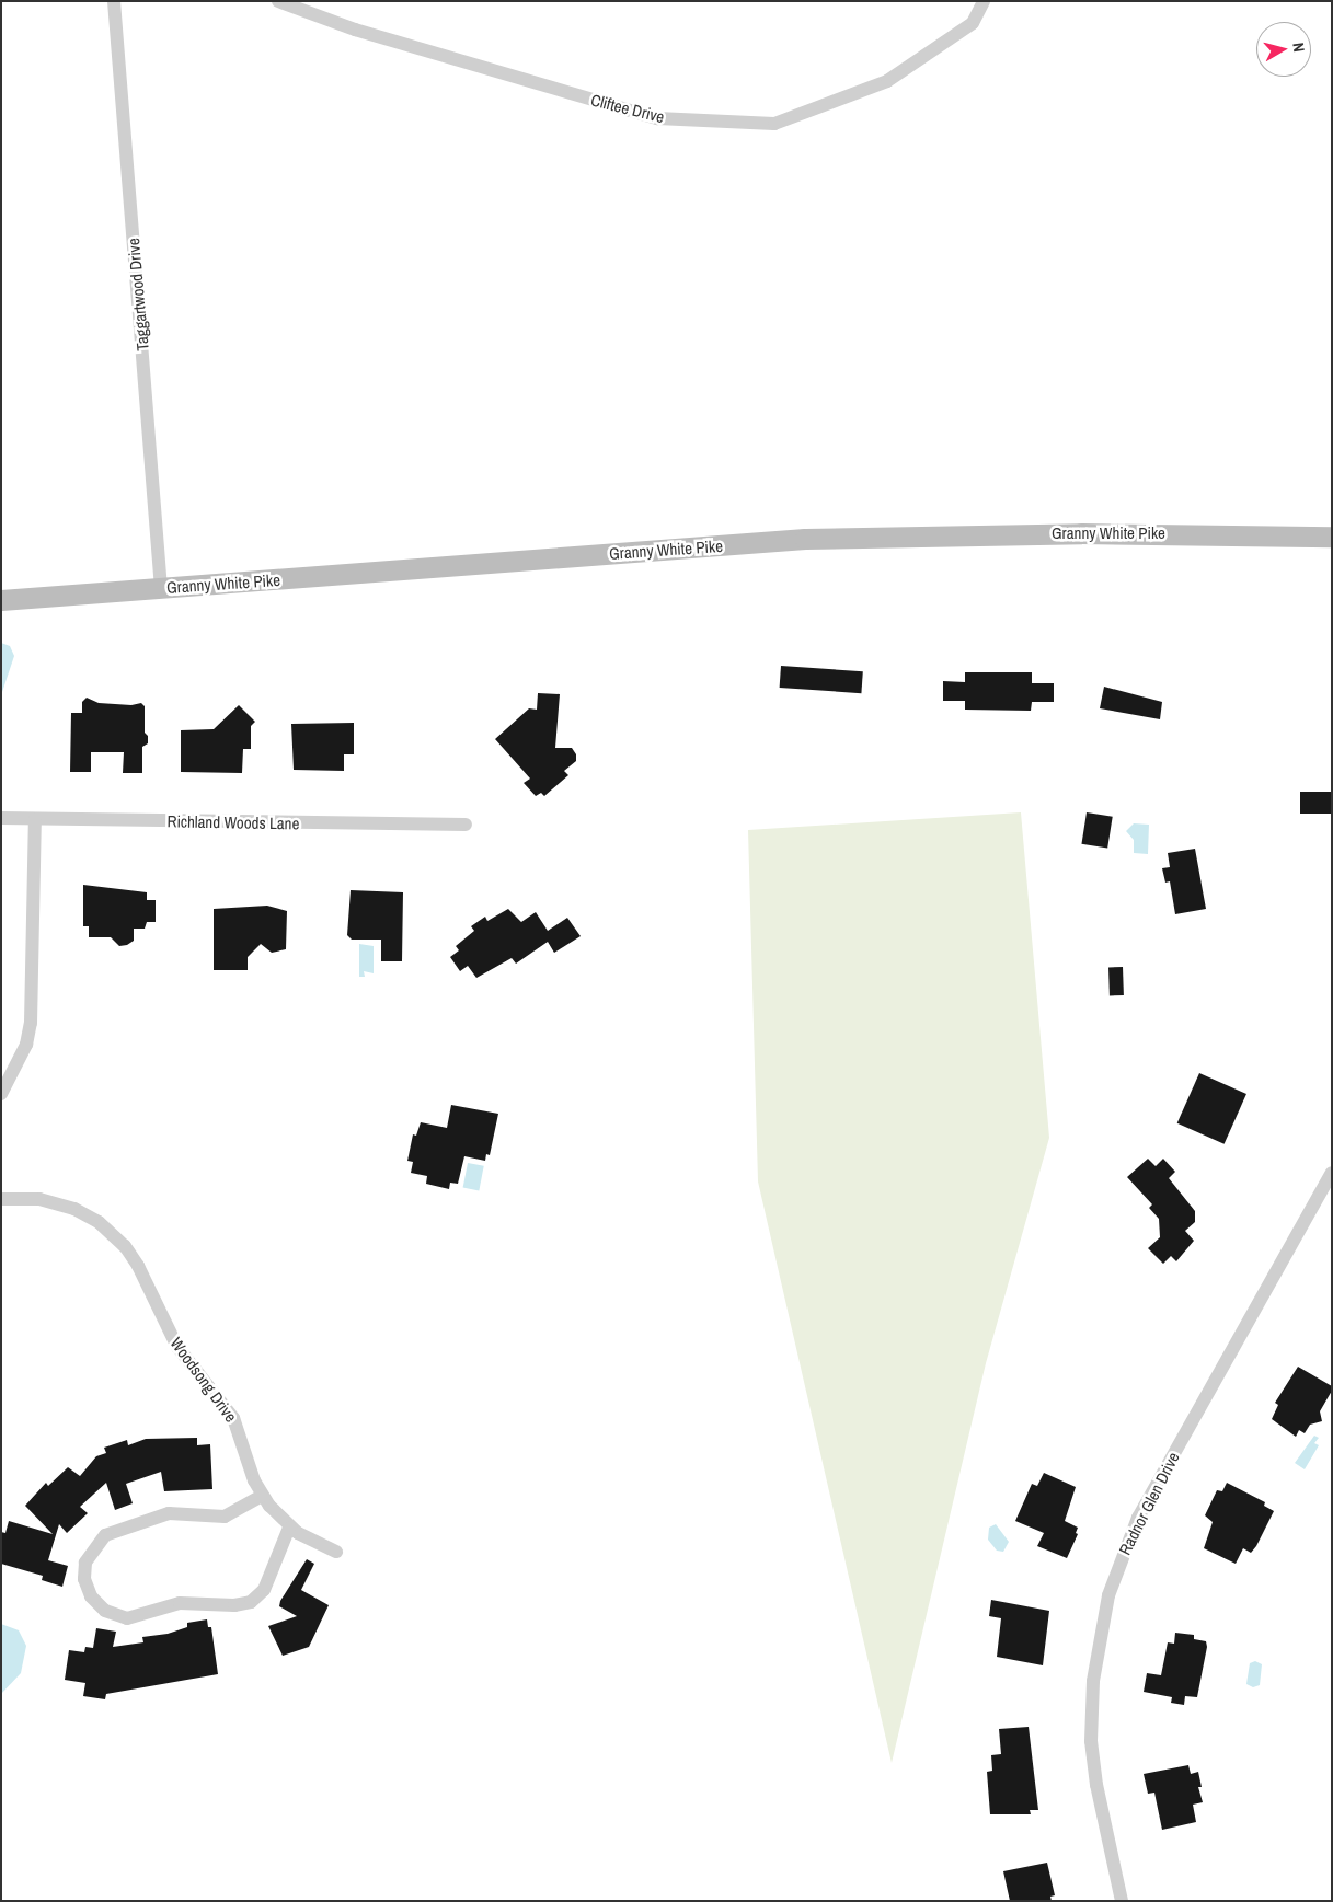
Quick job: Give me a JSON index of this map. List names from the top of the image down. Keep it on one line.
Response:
{"streets":{"main road":["Granny White Pike"],"street":["Cliftee Drive","Taggartwood Drive","Richland Woods Lane","Woodsong Drive","Radnor Glen Drive"]},"crossings":[["Taggartwood Drive","Granny White Pike"]],"north":"right"}
